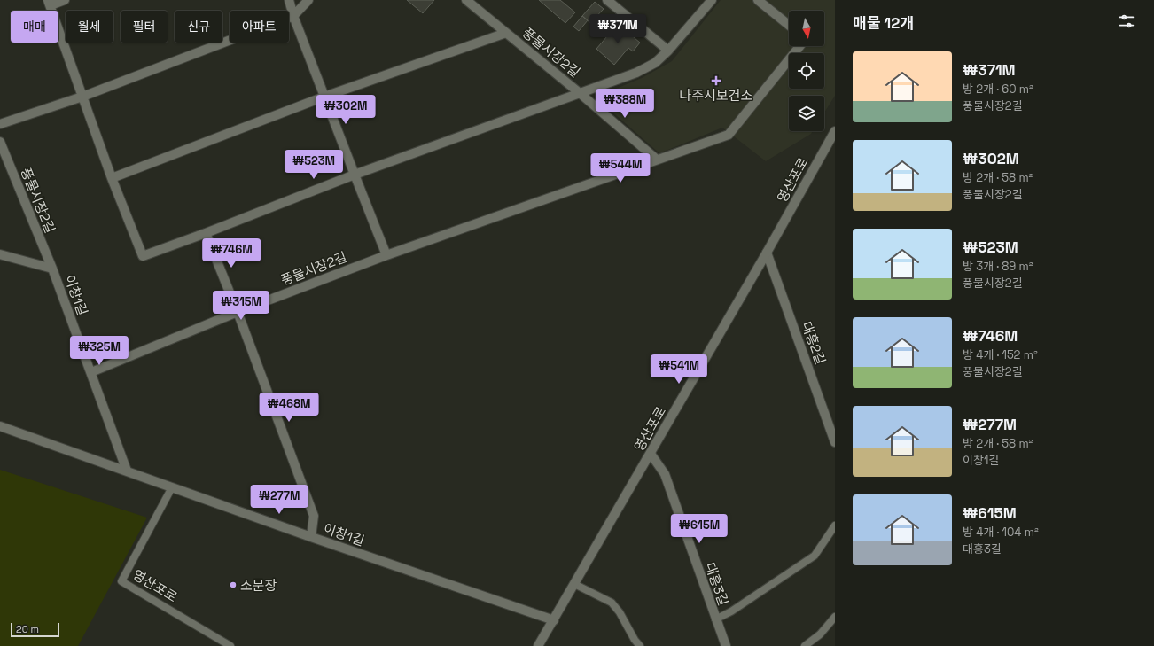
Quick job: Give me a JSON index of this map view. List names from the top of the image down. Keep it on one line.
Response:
{"streets":{"street":["풍물시장2길","영산포로","이창1길","대흥2길","대흥3길"]},"crossings":[["풍물시장2길","이창1길"],["영산포로","이창1길"],["영산포로","대흥2길"],["영산포로","대흥3길"]],"places":{"health":["나주시보건소"],"other":["소문장"]},"scale_bar":"20 m","north":"bottom","page":{"heading":"매물 12개","chip":["매매","월세","필터","신규","아파트"],"price":["₩371M","₩388M","₩302M","₩523M","₩544M","₩746M","₩315M","₩325M","₩541M","₩468M","₩277M","₩615M"],"list":[{"name":"₩371M","note":"방 2개 · 60 m² · 풍물시장2길"},{"name":"₩302M","note":"방 2개 · 58 m² · 풍물시장2길"},{"name":"₩523M","note":"방 3개 · 89 m² · 풍물시장2길"},{"name":"₩746M","note":"방 4개 · 152 m² · 풍물시장2길"},{"name":"₩277M","note":"방 2개 · 58 m² · 이창1길"},{"name":"₩615M","note":"방 4개 · 104 m² · 대흥3길"}],"scale":"20 m"}}
